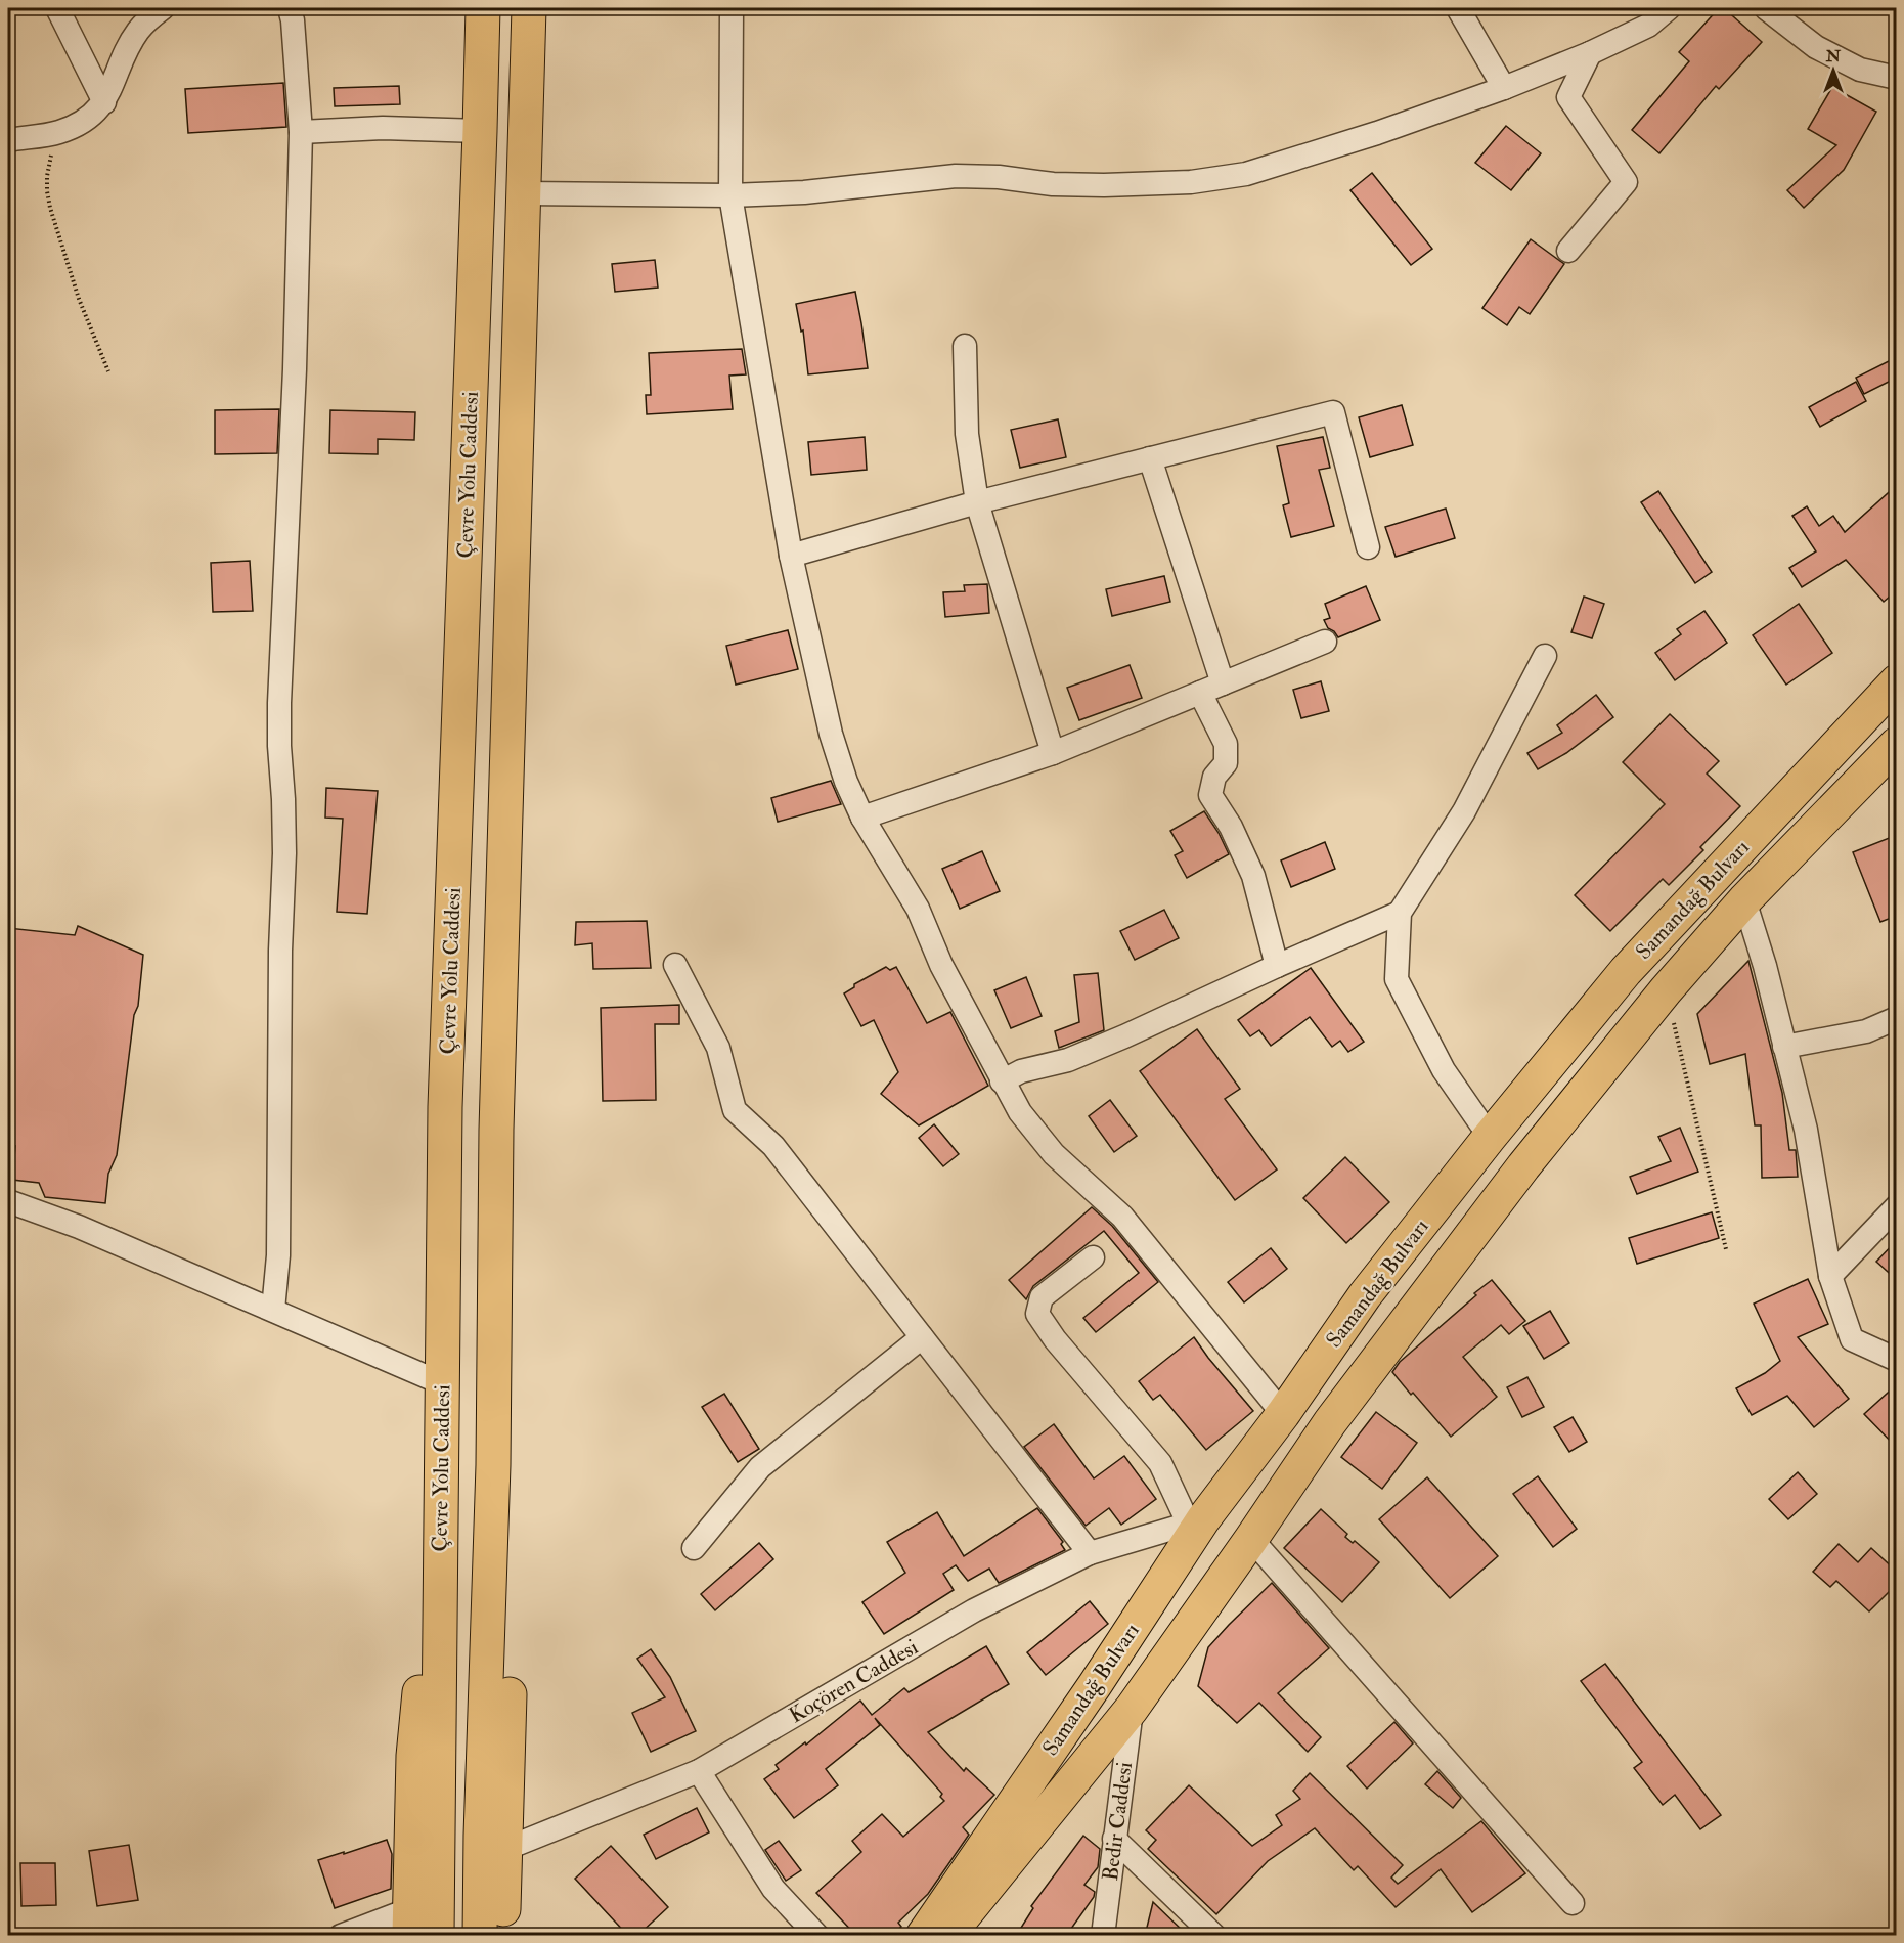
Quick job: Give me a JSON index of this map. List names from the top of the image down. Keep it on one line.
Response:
{"streets":{"highway":["Çevre Yolu Caddesi","Samandağ Bulvarı"],"street":["Koçören Caddesi","Bedir Caddesi"]},"crossings":[["Samandağ Bulvarı","Koçören Caddesi"],["Samandağ Bulvarı","Bedir Caddesi"]],"north":"top"}
